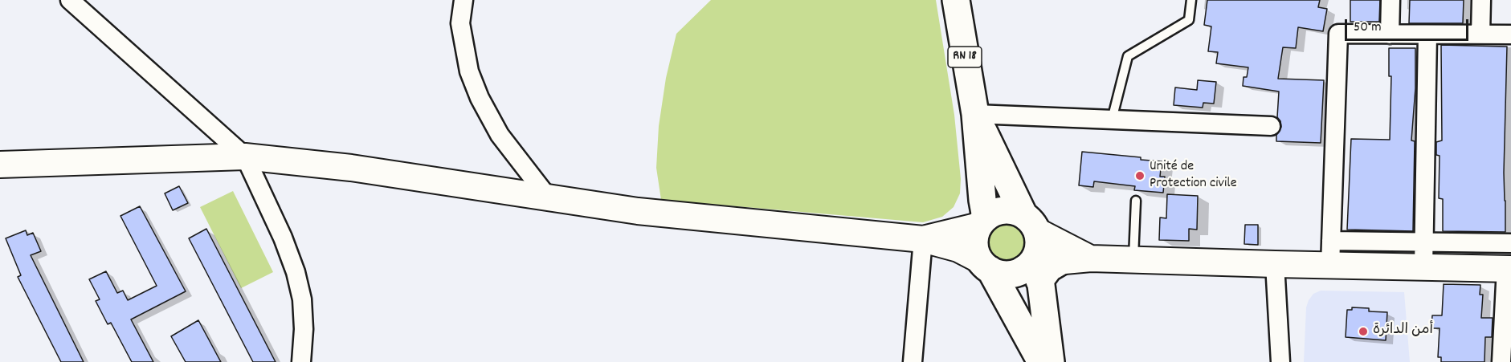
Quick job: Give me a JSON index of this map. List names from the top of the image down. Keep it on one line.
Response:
{"streets":{"main road":["RN 18"]},"places":["Unité de Protection civile","أمن الدائرة"],"scale_bar":"50 m"}
